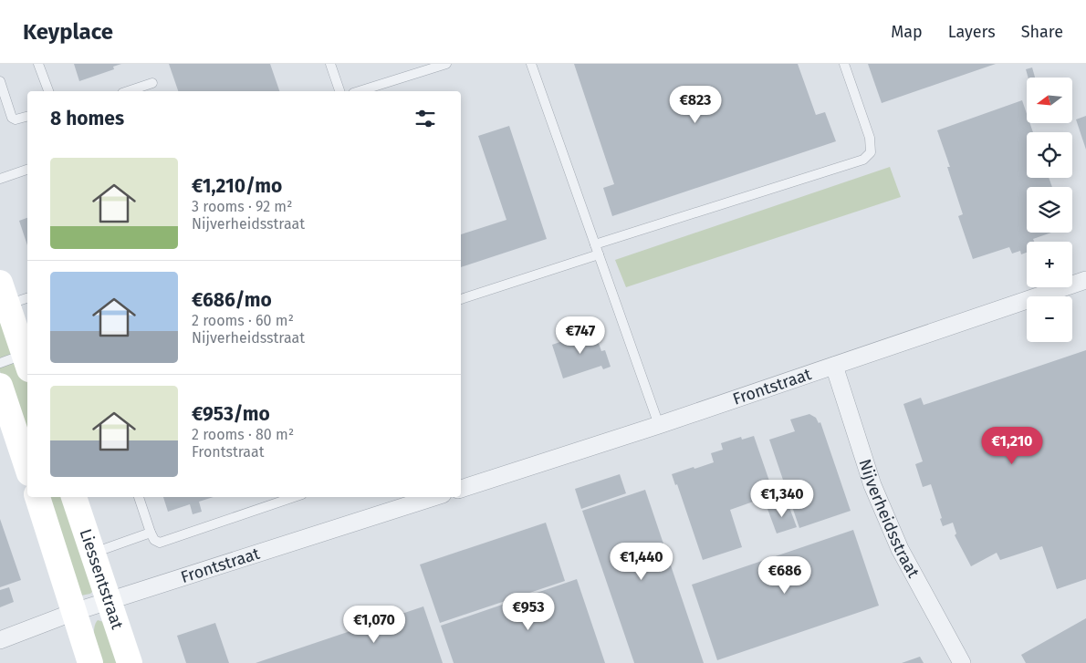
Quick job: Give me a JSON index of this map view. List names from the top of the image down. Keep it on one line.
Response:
{"streets":{"street":["Frontstraat","Nijverheidsstraat","Liessentstraat"]},"crossings":[["Frontstraat","Nijverheidsstraat"],["Frontstraat","Liessentstraat"]],"north":"left","page":{"header":"Keyplace","nav":["Map","Layers","Share"],"map_buttons":["+","−"],"price":["€823","€747","€1,210","€1,340","€1,440","€686","€953","€1,070"],"heading":"8 homes","list":[{"name":"€1,210/mo","note":"3 rooms · 92 m² · Nijverheidsstraat"},{"name":"€686/mo","note":"2 rooms · 60 m² · Nijverheidsstraat"},{"name":"€953/mo","note":"2 rooms · 80 m² · Frontstraat"}]}}
